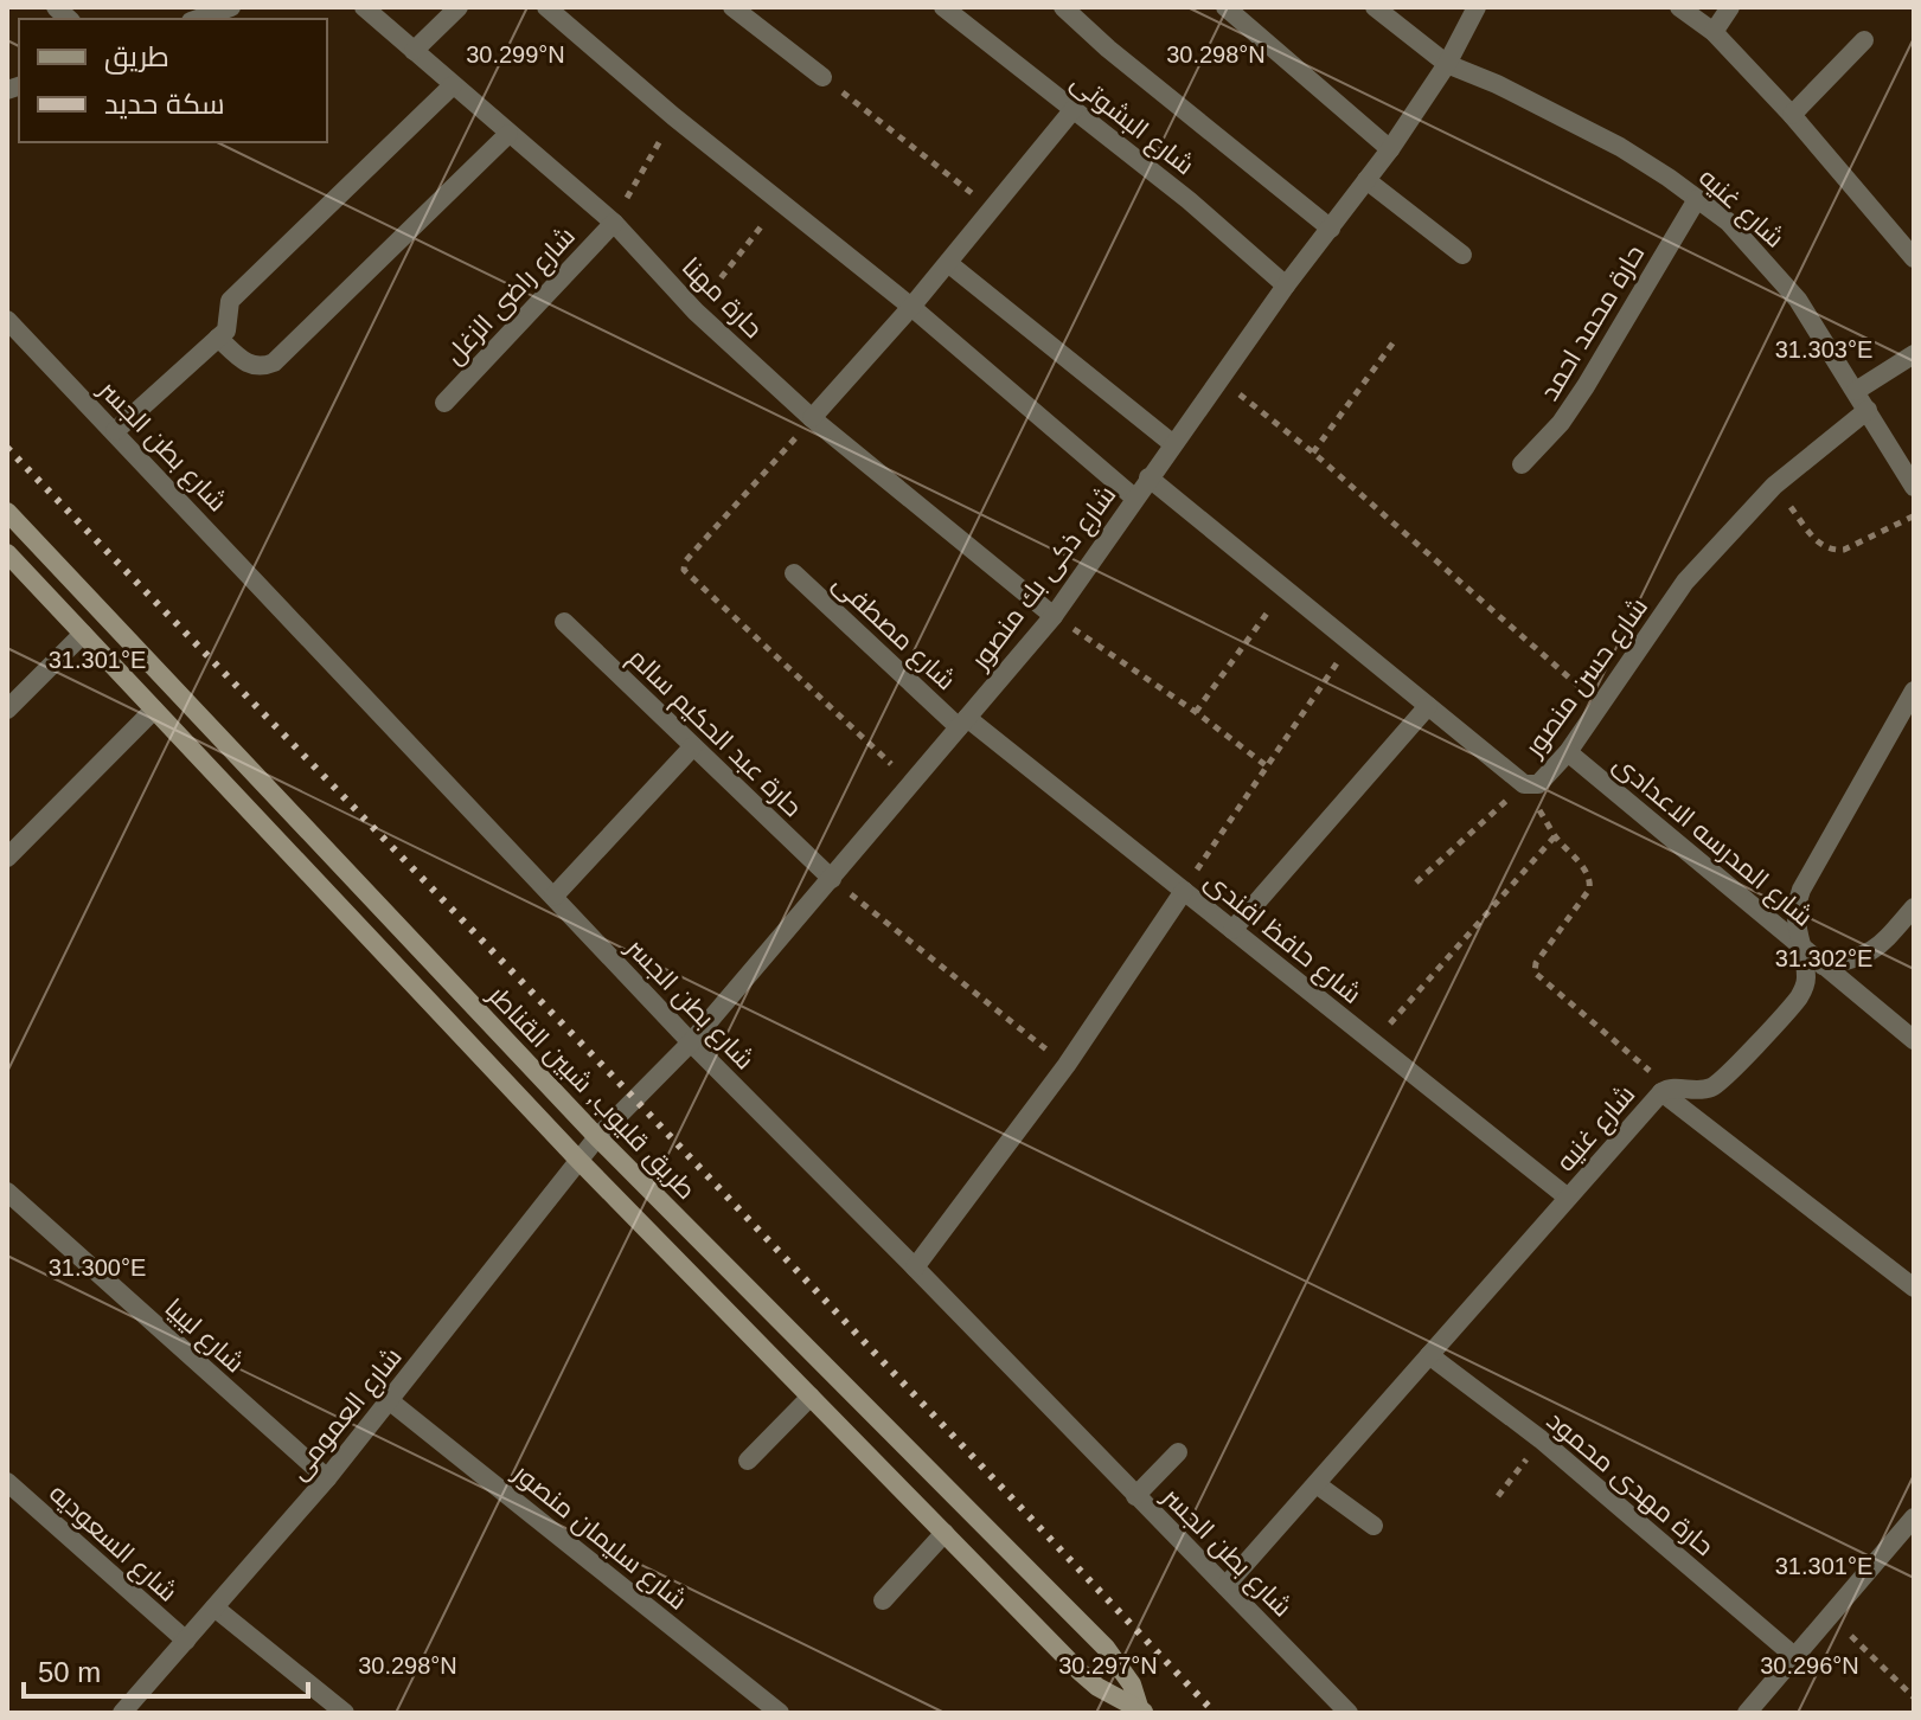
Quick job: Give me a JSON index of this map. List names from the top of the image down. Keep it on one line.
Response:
{"streets":{"main road":["طريق قليوب, شبين القناطر"],"street":["شارع البشوتى","شارع غنيه","شارع راضى الزغل","حارة مهنا","حارة محمد احمد","شارع بطن الجسر","شارع ذكى بك منصور","شارع مصطفى","شارع حسن منصور","حارة عبد الحكيم سالم","شارع المدرسه الاعدادى","شارع حافظ افندى","شارع ليبيا","شارع العمومى","حارة مهدى محمود","شارع سليمان منصور","شارع السعوديه"]},"crossings":[["شارع البشوتى","شارع ذكى بك منصور"],["شارع غنيه","حارة محمد احمد"],["شارع غنيه","شارع بطن الجسر"],["شارع غنيه","شارع ذكى بك منصور"],["شارع غنيه","شارع حسن منصور"],["شارع غنيه","شارع المدرسه الاعدادى"],["شارع غنيه","شارع حافظ افندى"],["شارع غنيه","حارة مهدى محمود"],["شارع راضى الزغل","حارة مهنا"],["حارة مهنا","شارع ذكى بك منصور"],["شارع بطن الجسر","شارع ذكى بك منصور"],["شارع ذكى بك منصور","شارع مصطفى"],["شارع ذكى بك منصور","شارع حسن منصور"],["شارع ذكى بك منصور","حارة عبد الحكيم سالم"],["شارع ذكى بك منصور","شارع حافظ افندى"],["شارع ذكى بك منصور","طريق قليوب, شبين القناطر"],["شارع ذكى بك منصور","شارع العمومى"],["شارع مصطفى","شارع حافظ افندى"],["شارع حسن منصور","شارع المدرسه الاعدادى"],["طريق قليوب, شبين القناطر","شارع العمومى"],["شارع ليبيا","شارع العمومى"],["شارع العمومى","شارع سليمان منصور"],["شارع العمومى","شارع السعوديه"]],"legend":["طريق","سكة حديد"],"scale_bar":"50 m","coordinates":["30.299°N","30.298°N","31.303°E","31.301°E","31.302°E","31.300°E","30.297°N","30.296°N"]}
